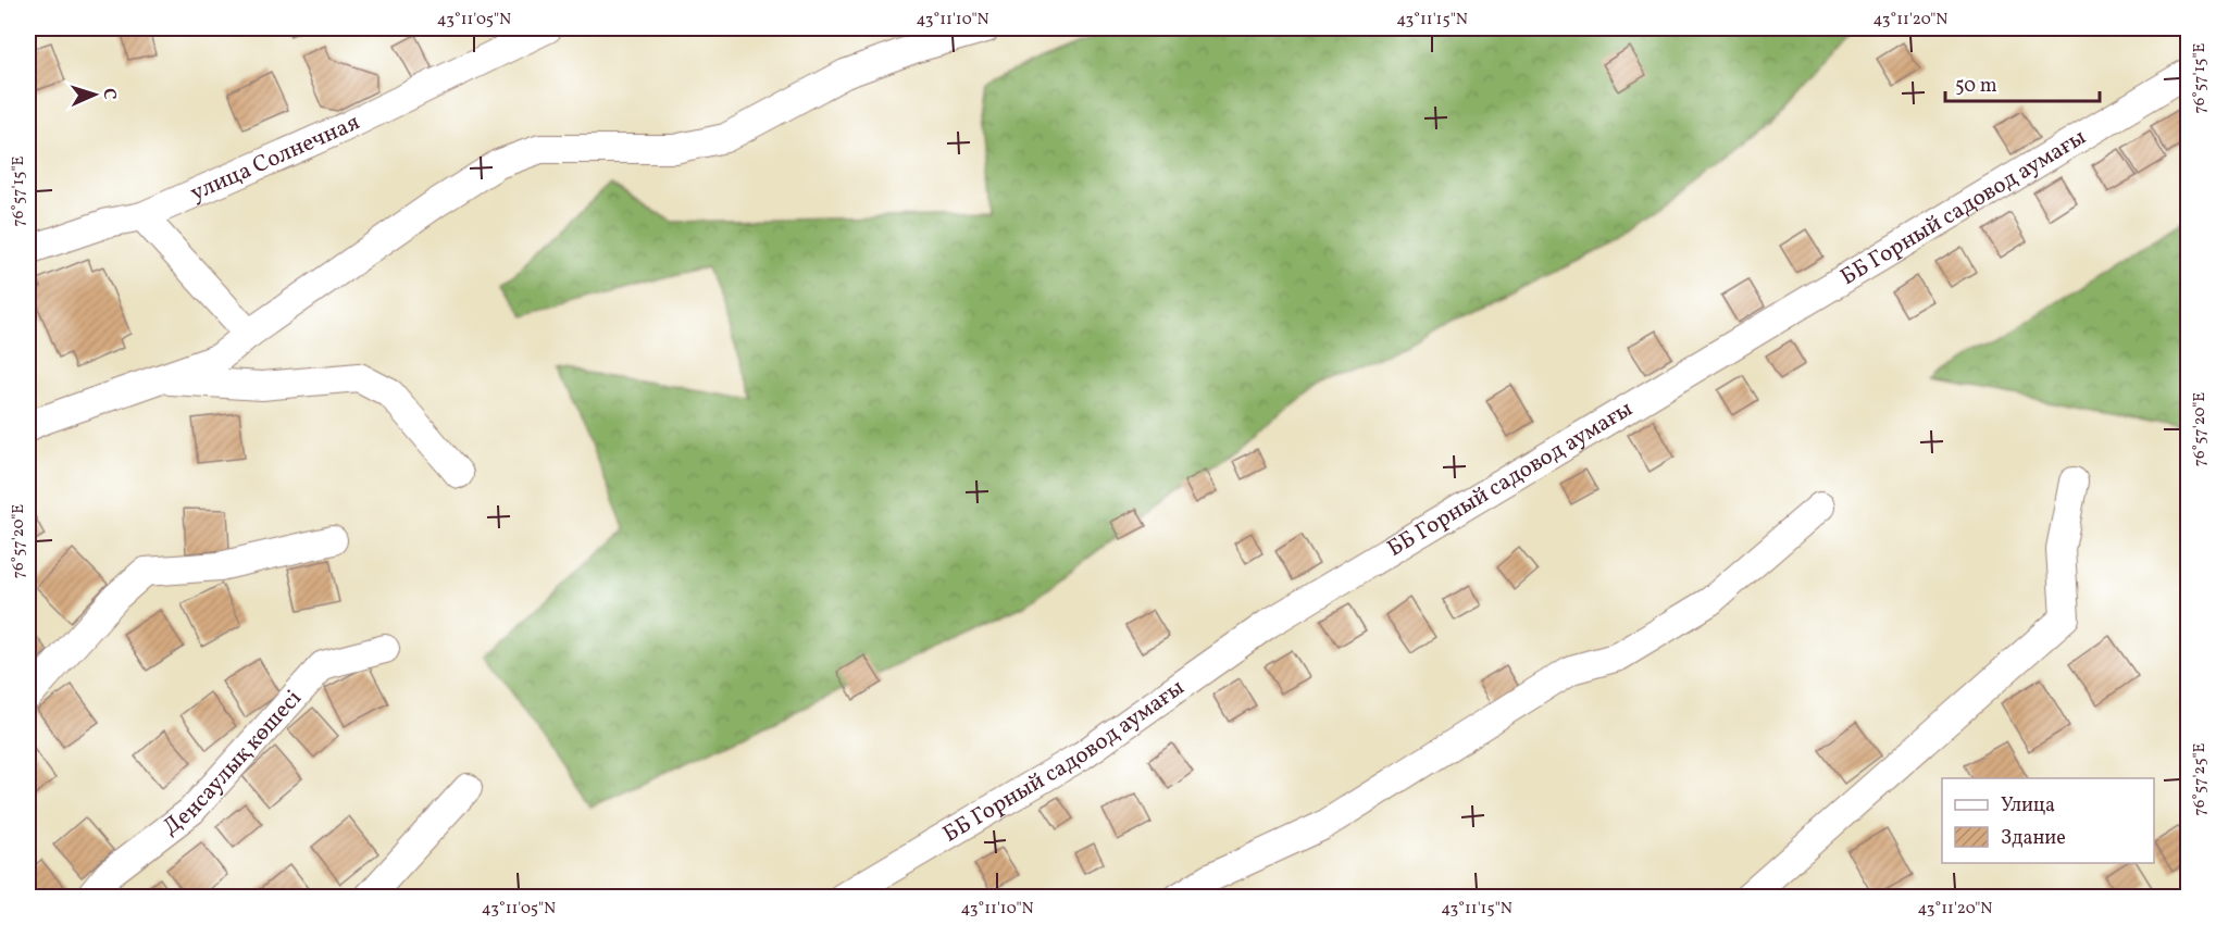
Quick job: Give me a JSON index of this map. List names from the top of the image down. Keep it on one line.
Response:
{"streets":{"street":["улица Солнечная","ББ Горный садовод аумағы","Денсаулық көшесі"]},"legend":["Улица","Здание"],"scale_bar":"50 m","north":"right","coordinates":["43°11'05\"N","43°11'10\"N","43°11'15\"N","43°11'20\"N","76°57'15\"E","76°57'20\"E","76°57'25\"E"]}
